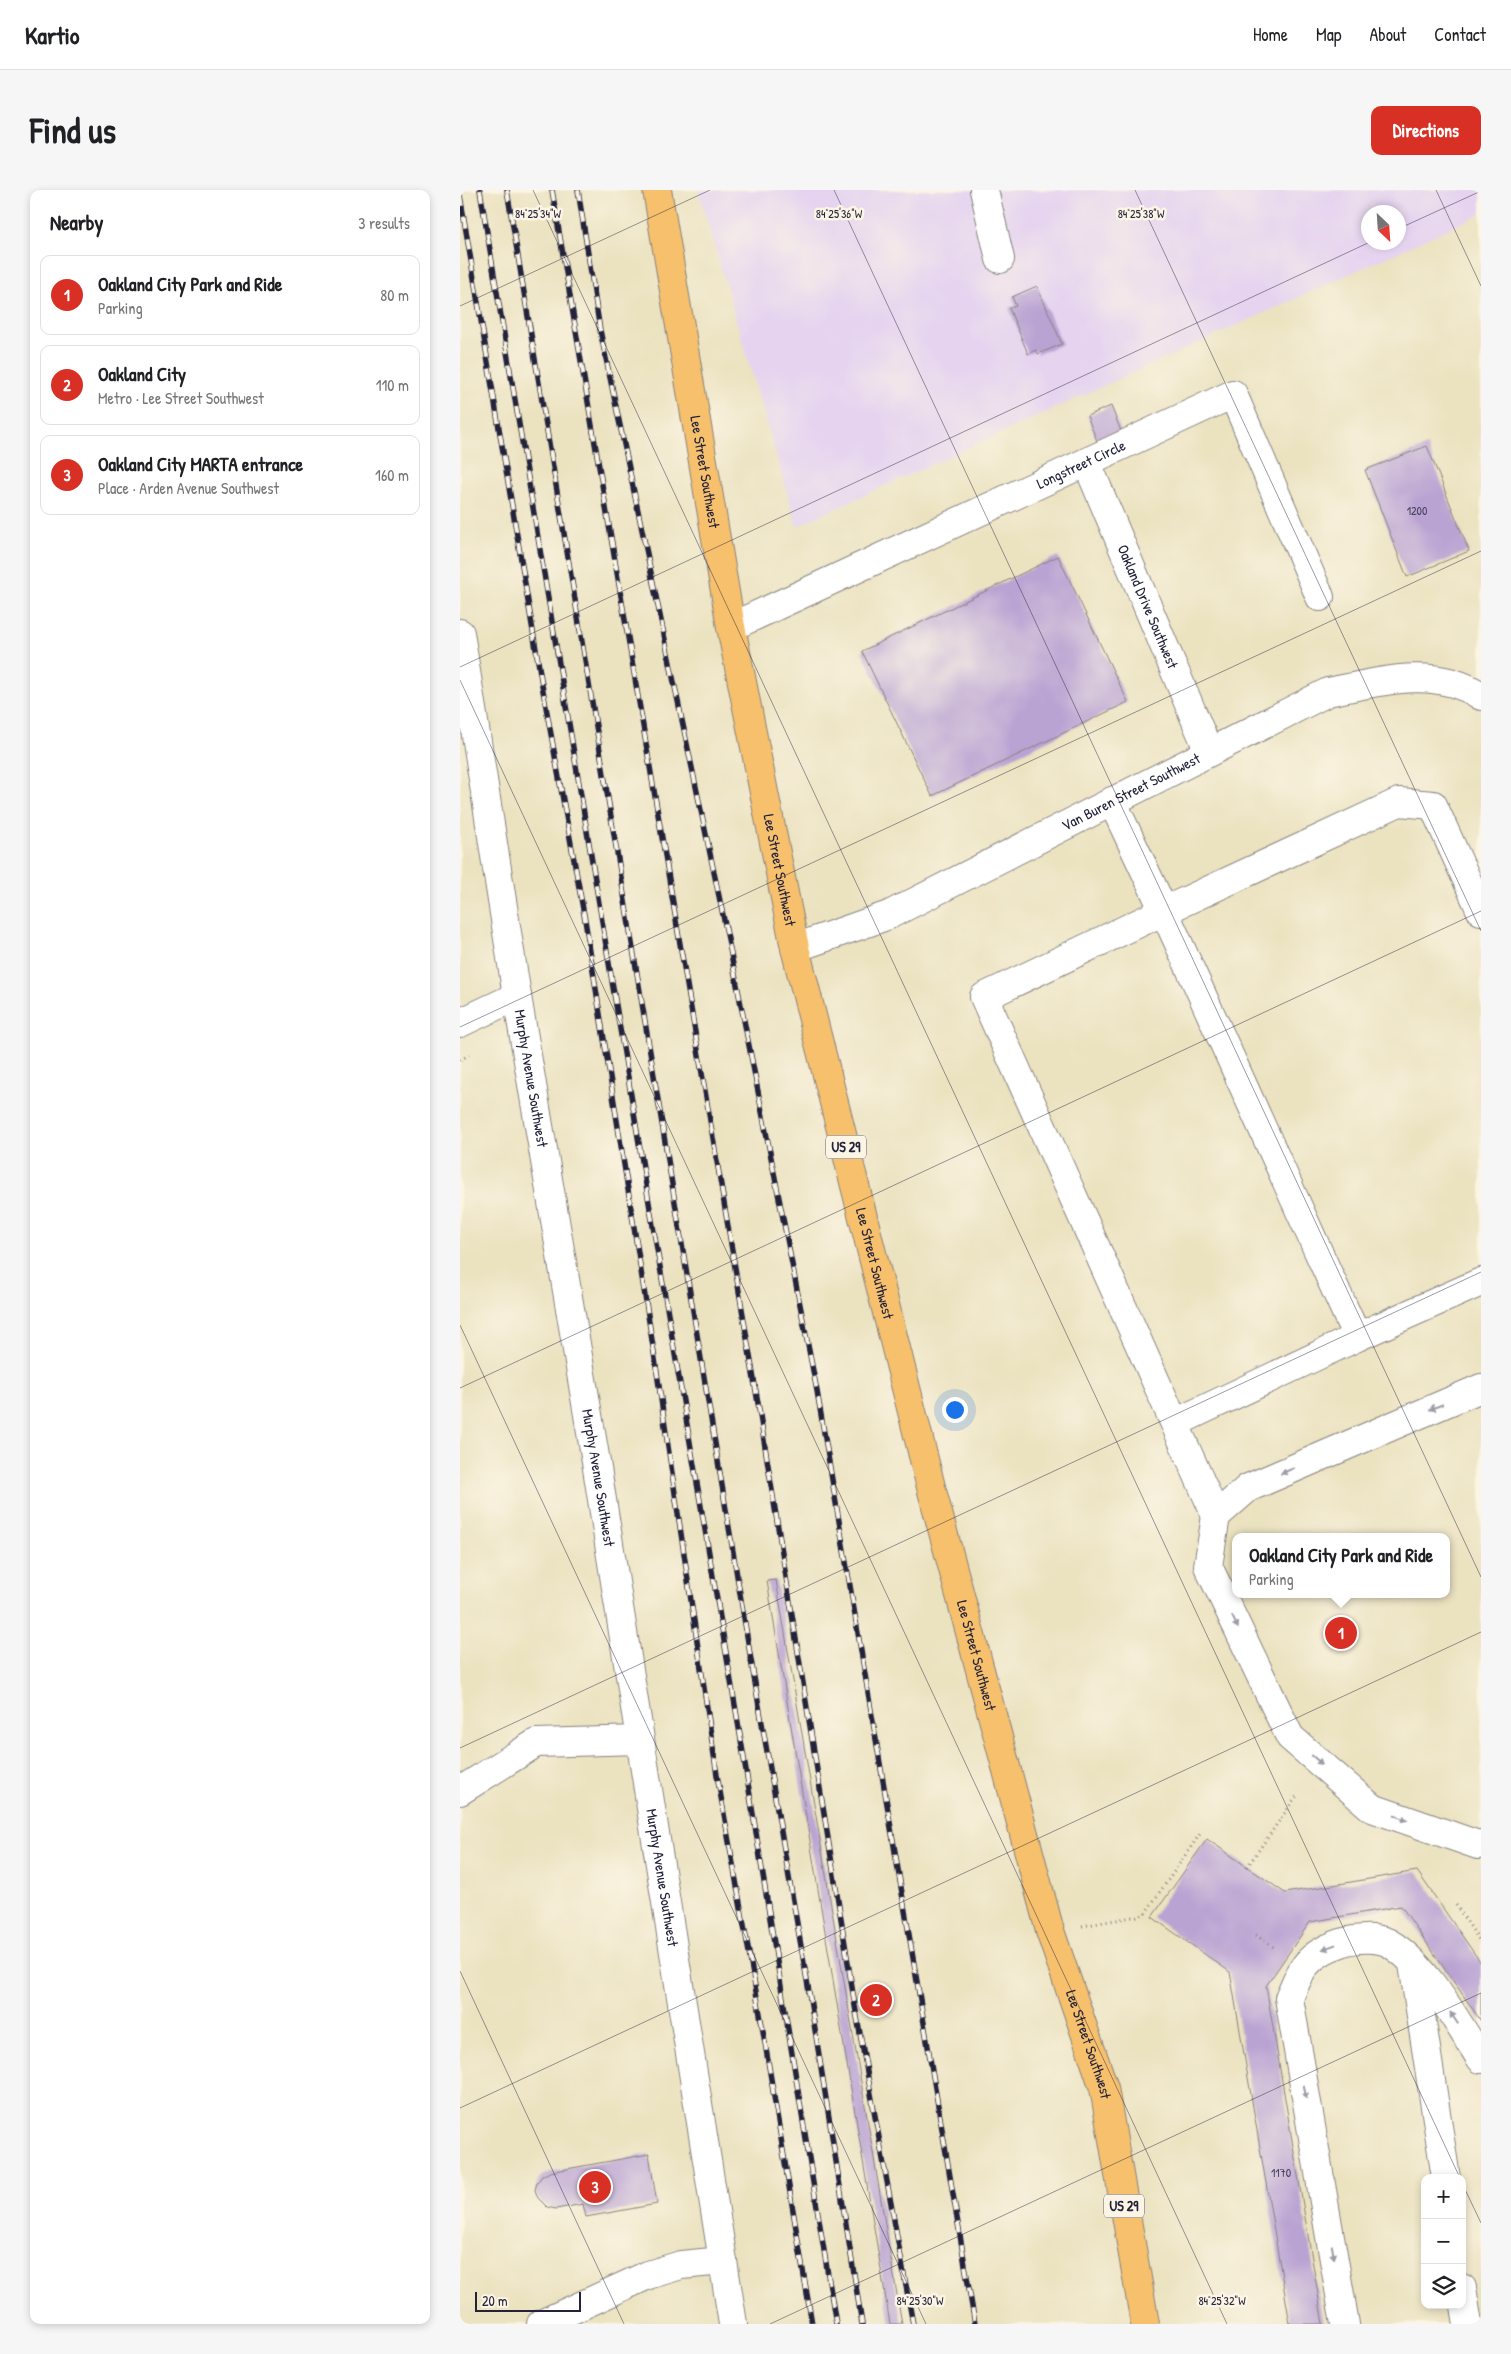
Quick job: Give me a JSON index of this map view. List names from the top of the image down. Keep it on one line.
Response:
{"streets":{"main road":["Lee Street Southwest","US 29"],"street":["Longstreet Circle","Oakland Drive Southwest","Van Buren Street Southwest","Murphy Avenue Southwest"]},"crossings":[["Longstreet Circle","Lee Street Southwest"],["Longstreet Circle","Oakland Drive Southwest"],["Lee Street Southwest","Van Buren Street Southwest"],["Oakland Drive Southwest","Van Buren Street Southwest"]],"house_numbers":["1200","1170"],"scale_bar":"20 m","north":"bottom right","page":{"header":"Kartio","nav":["Home","Map","About","Contact"],"buttons":"Directions","title":"Find us","heading":["Nearby","3 results"],"list":[{"mark":"1","name":"Oakland City Park and Ride","note":"Parking","value":"80 m"},{"mark":"2","name":"Oakland City","note":"Metro · Lee Street Southwest","value":"110 m"},{"mark":"3","name":"Oakland City MARTA entrance","note":"Place · Arden Avenue Southwest","value":"160 m"}],"popup":["Oakland City Park and Ride","Parking"],"pins":["1","2","3"],"map_buttons":["+","−"],"scale":"20 m"},"coordinates":["84°25'34\"W","84°25'36\"W","84°25'38\"W","84°25'30\"W","84°25'32\"W"]}
